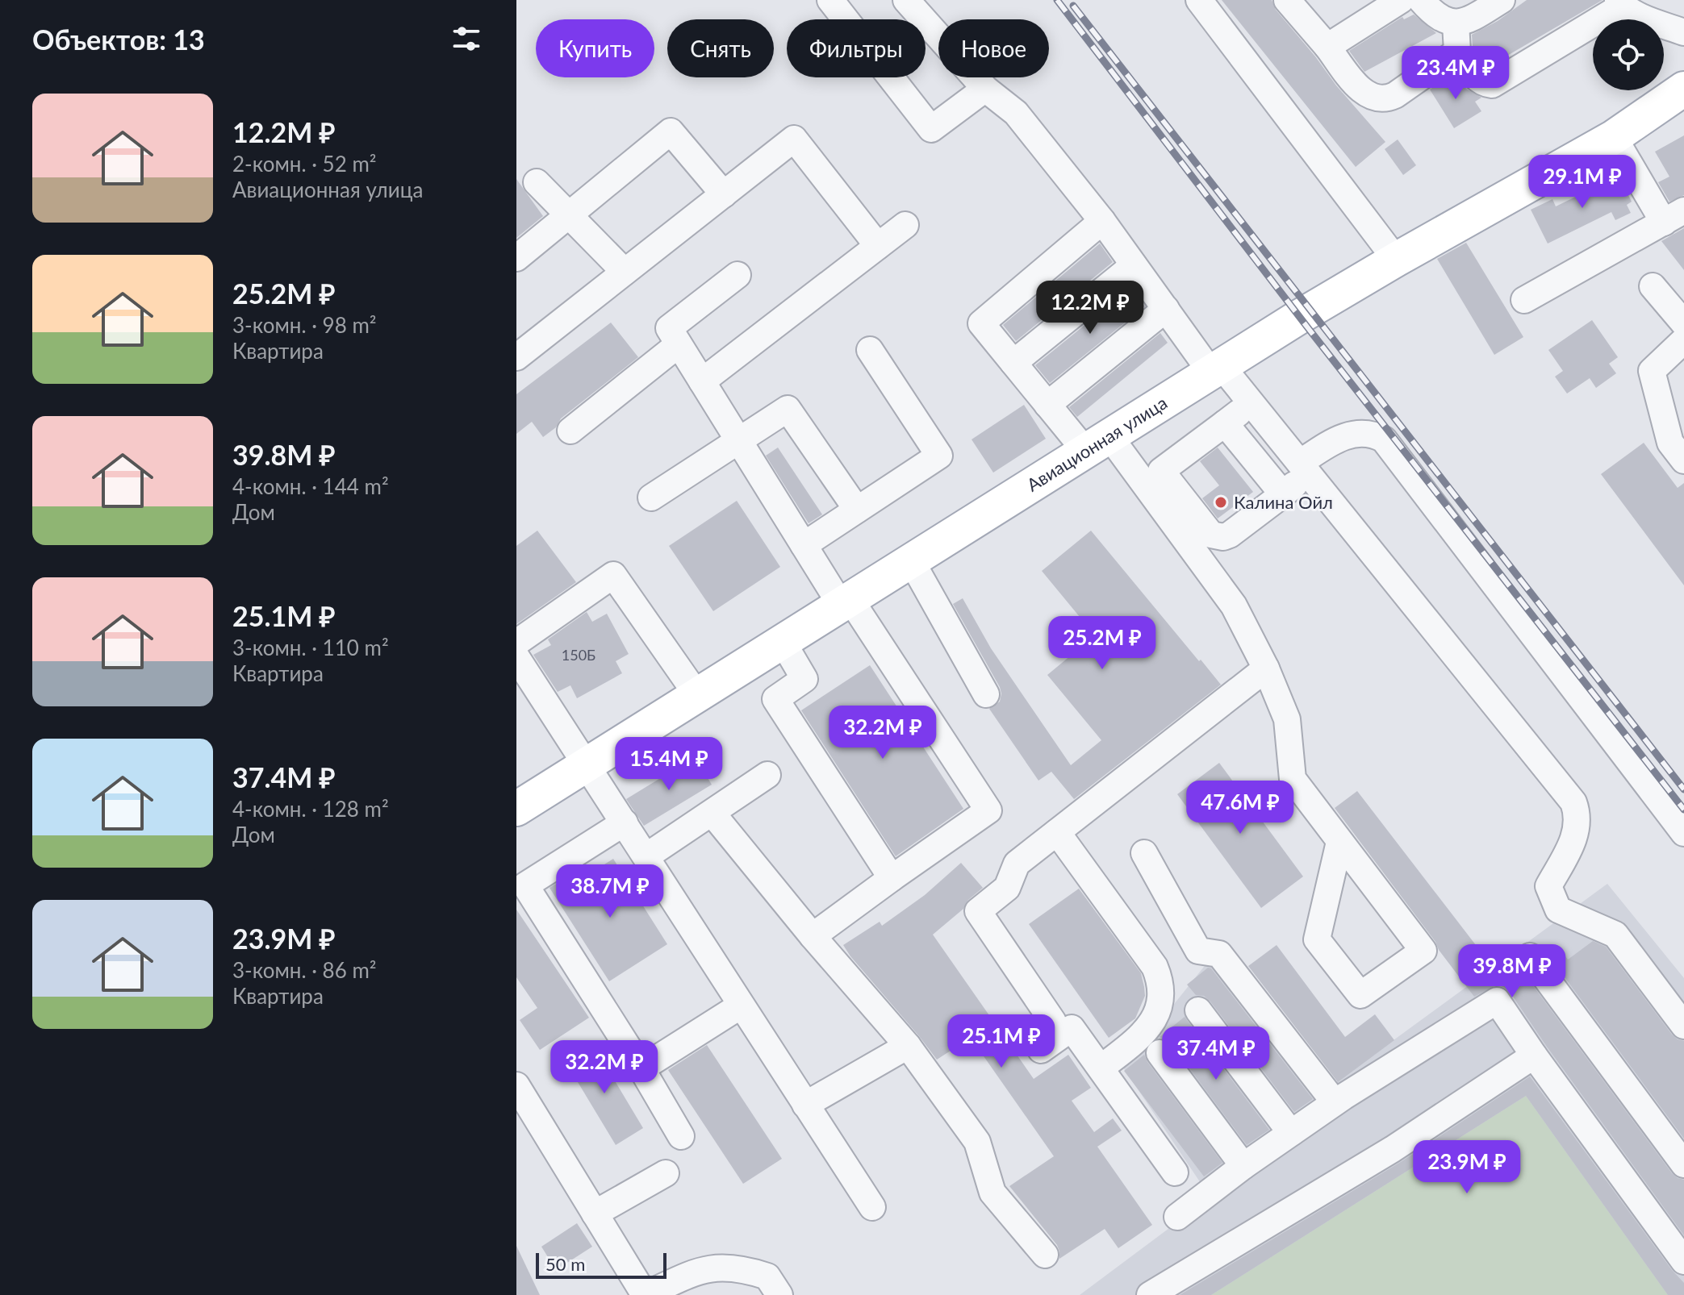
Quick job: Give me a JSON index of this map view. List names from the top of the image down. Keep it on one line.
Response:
{"streets":{"main road":["Авиационная улица"]},"places":["Калина Ойл"],"house_numbers":["150Б"],"scale_bar":"50 m","page":{"heading":"Объектов: 13","chip":["Купить","Снять","Фильтры","Новое"],"price":["23.4M ₽","29.1M ₽","12.2M ₽","25.2M ₽","32.2M ₽","15.4M ₽","47.6M ₽","38.7M ₽","39.8M ₽","25.1M ₽","37.4M ₽","32.2M ₽","23.9M ₽"],"list":[{"name":"12.2M ₽","note":"2-комн. · 52 m² · Авиационная улица"},{"name":"25.2M ₽","note":"3-комн. · 98 m² · Квартира"},{"name":"39.8M ₽","note":"4-комн. · 144 m² · Дом"},{"name":"25.1M ₽","note":"3-комн. · 110 m² · Квартира"},{"name":"37.4M ₽","note":"4-комн. · 128 m² · Дом"},{"name":"23.9M ₽","note":"3-комн. · 86 m² · Квартира"}],"scale":"50 m"}}
